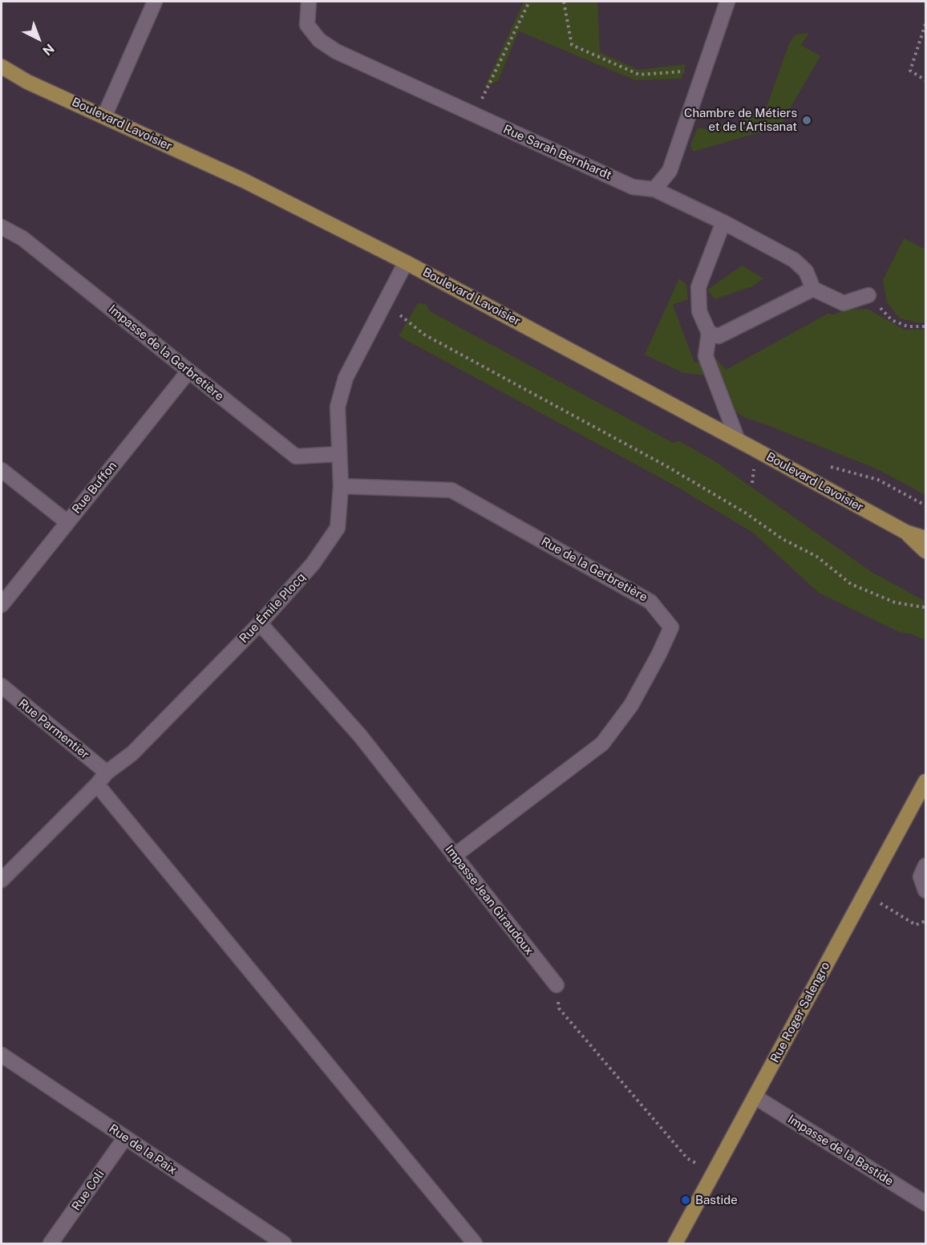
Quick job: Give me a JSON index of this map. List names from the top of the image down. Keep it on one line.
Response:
{"streets":{"main road":["Boulevard Lavoisier","Rue Roger Salengro"],"street":["Rue Sarah Bernhardt","Impasse de la Gerbretière","Rue Buffon","Rue de la Gerbretière","Rue Émile Plocq","Rue Parmentier","Impasse Jean Giraudoux","Rue de la Paix","Impasse de la Bastide","Rue Coli"]},"crossings":[["Boulevard Lavoisier","Rue Émile Plocq"],["Impasse de la Gerbretière","Rue Buffon"],["Impasse de la Gerbretière","Rue Émile Plocq"],["Rue de la Gerbretière","Rue Émile Plocq"],["Rue de la Gerbretière","Impasse Jean Giraudoux"],["Rue Émile Plocq","Rue Parmentier"],["Rue Émile Plocq","Impasse Jean Giraudoux"],["Rue Roger Salengro","Impasse de la Bastide"],["Rue de la Paix","Rue Coli"]],"places":["Chambre de Métiers et de l'Artisanat","Bastide"],"north":"bottom right"}
